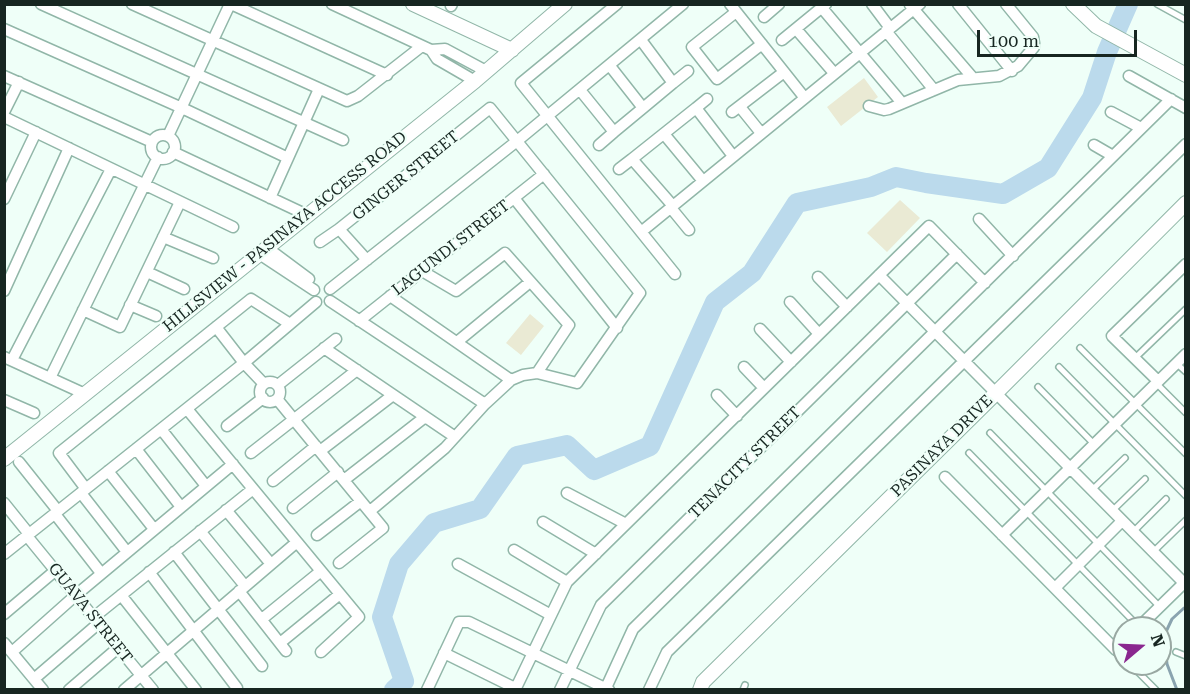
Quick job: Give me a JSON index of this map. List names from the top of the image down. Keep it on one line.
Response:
{"streets":{"street":["GINGER STREET","HILLSVIEW - PASINAYA ACCESS ROAD","LAGUNDI STREET","PASINAYA DRIVE","TENACITY STREET","GUAVA STREET"]},"scale_bar":"100 m","north":"right"}
